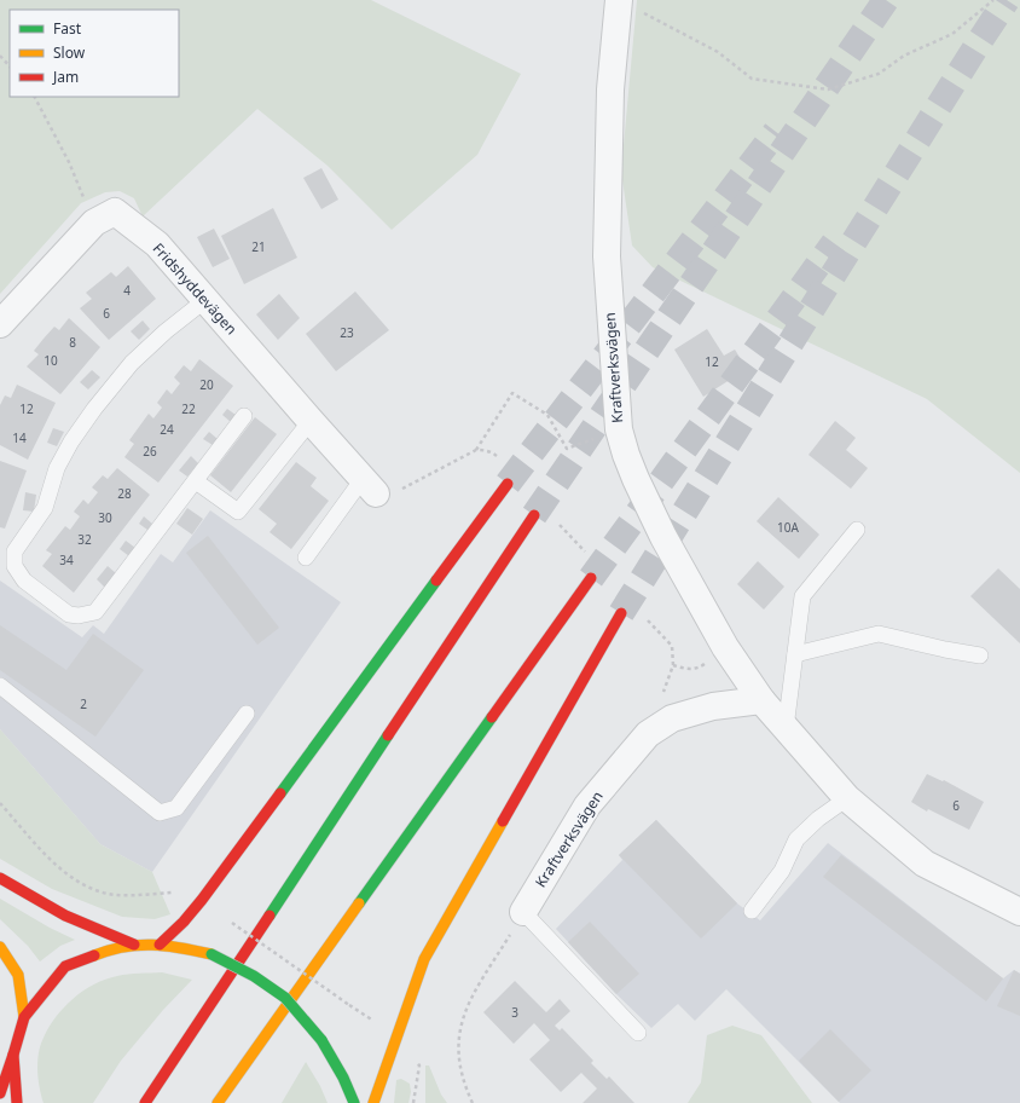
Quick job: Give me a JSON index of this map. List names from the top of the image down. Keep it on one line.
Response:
{"streets":{"street":["Fridshyddevägen","Kraftverksvägen"]},"house_numbers":["21","4","6","23","8","10","12","20","12","22","24","14","26","28","30","10A","32","34","2","6","3"],"legend":["Fast","Slow","Jam"]}
